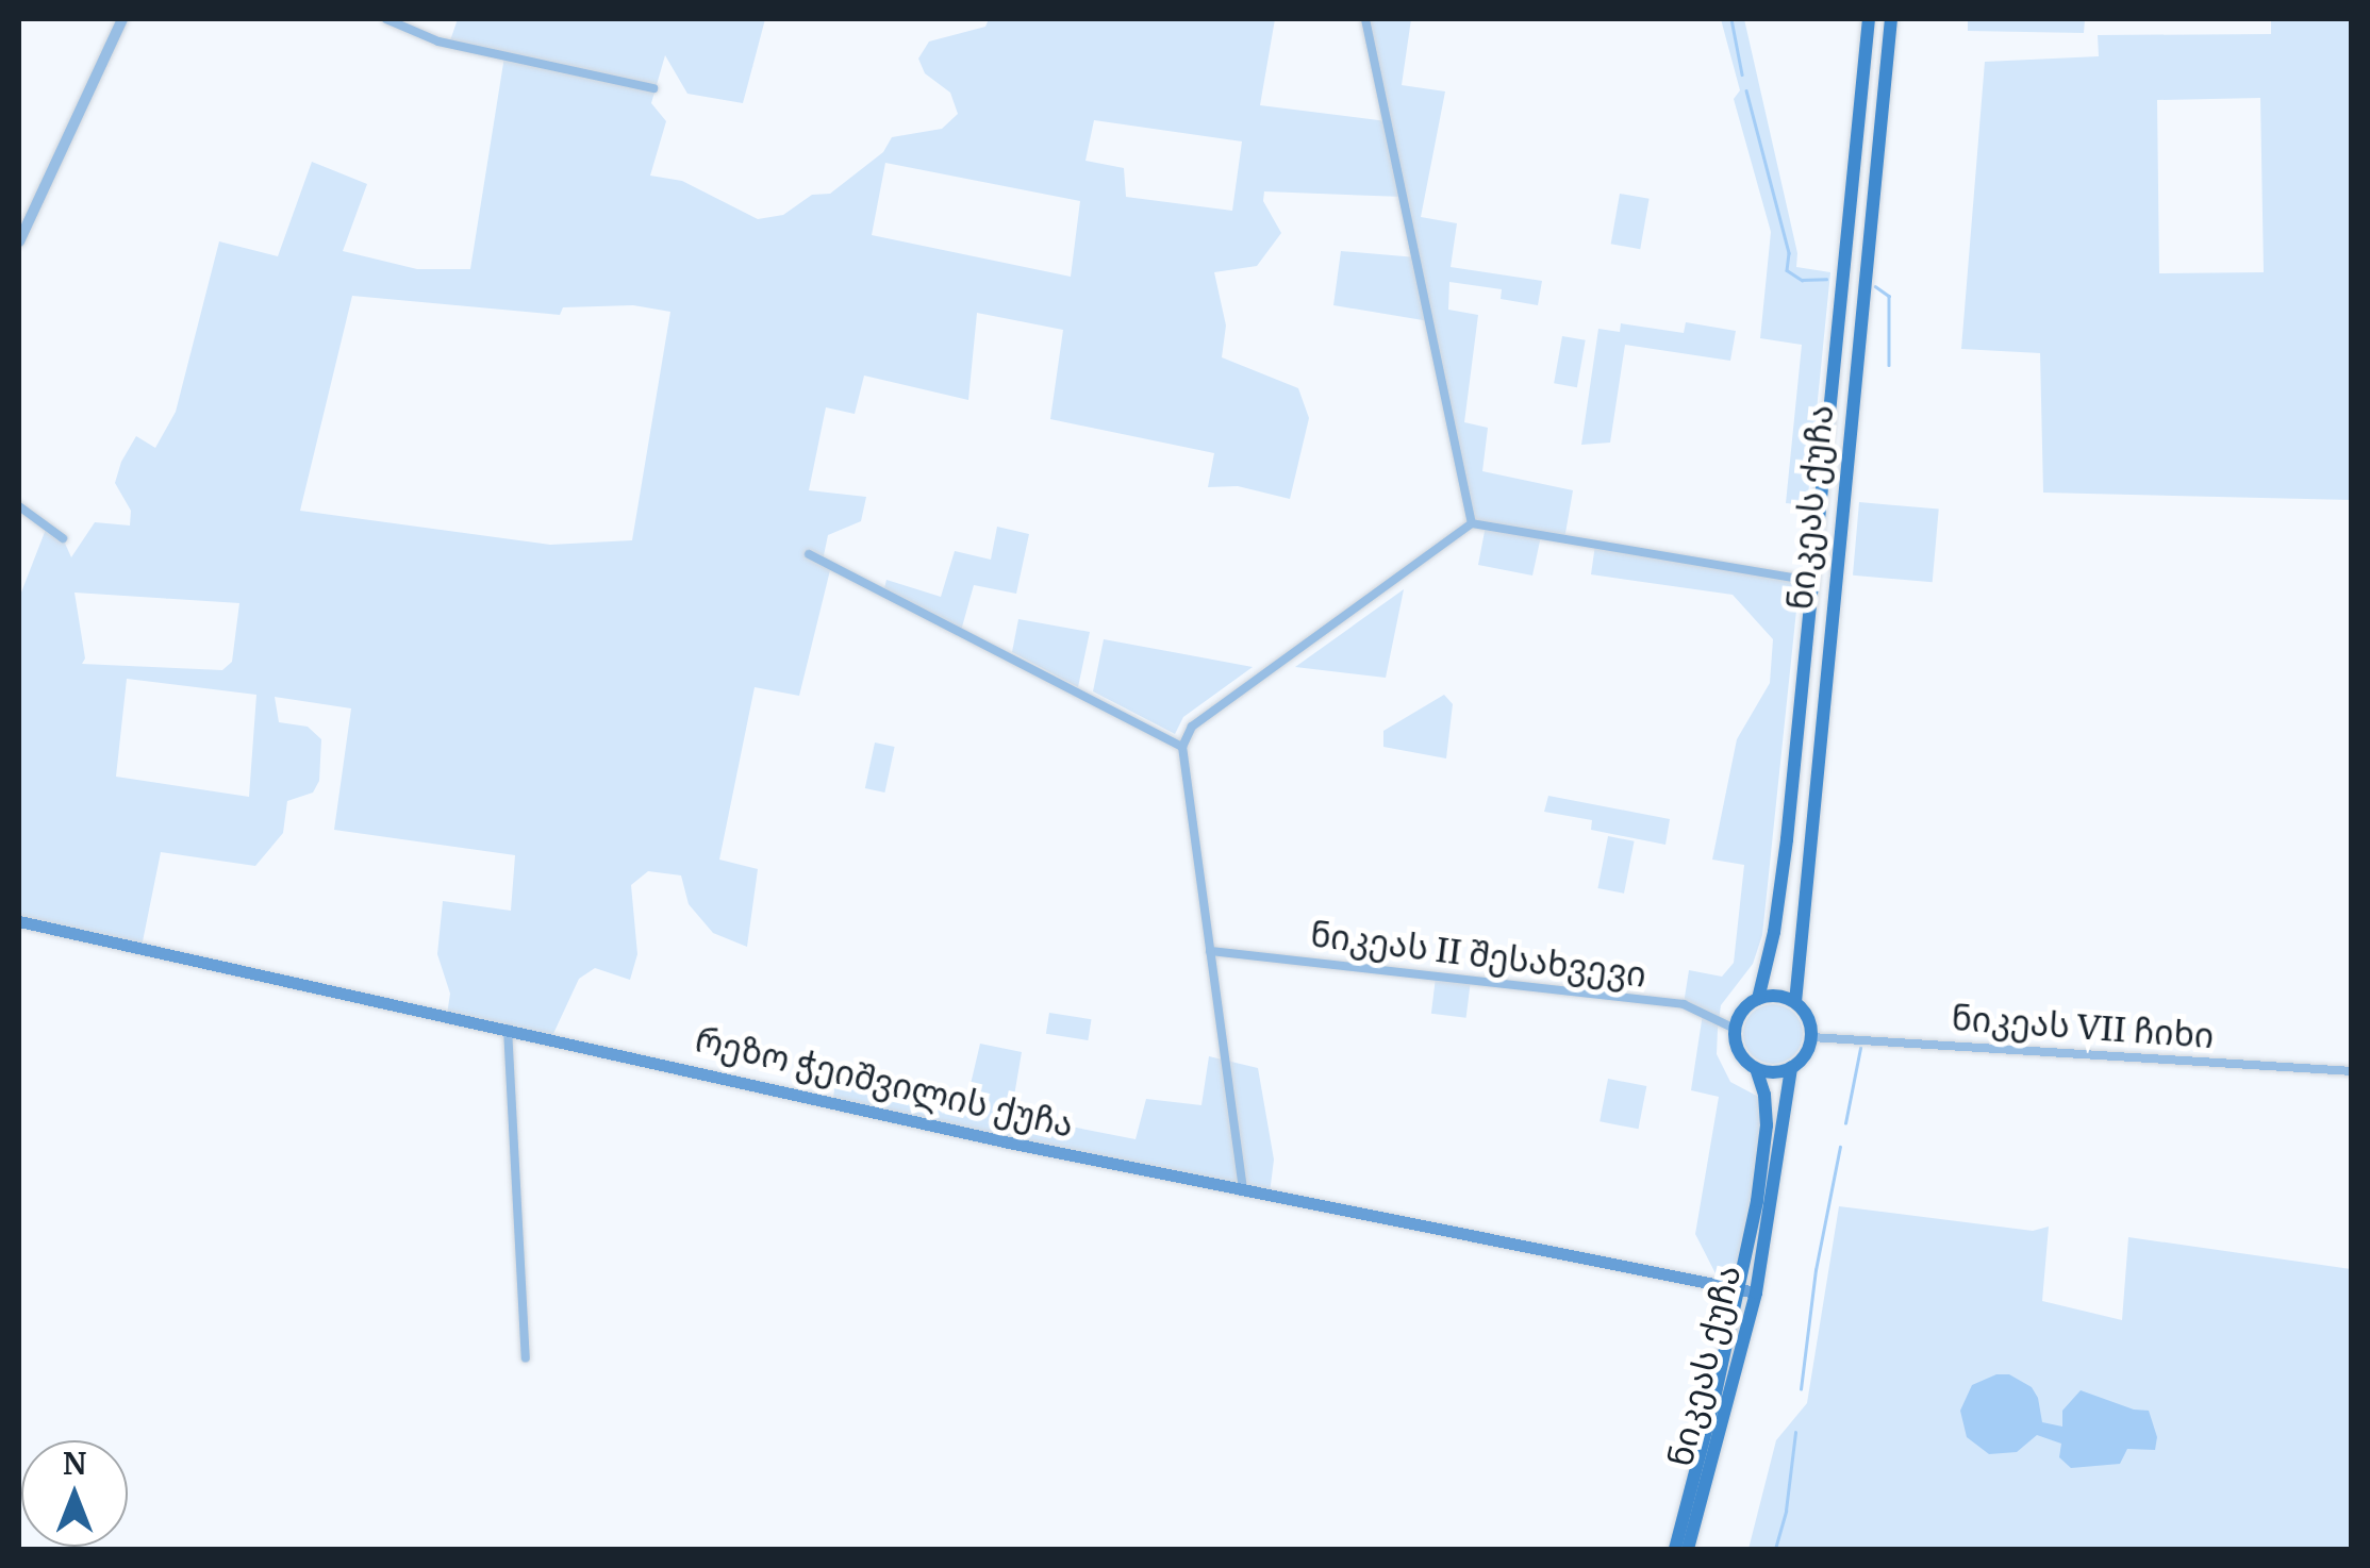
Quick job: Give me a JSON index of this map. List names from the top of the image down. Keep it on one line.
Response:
{"streets":{"main road":["ნიკეას ქუჩა","რეზო ჭეიშვილის ქუჩა"],"street":["ნიკეას II შესახვევი","ნიკეას VII ჩიხი"]},"crossings":[["ნიკეას ქუჩა","ნიკეას II შესახვევი"],["ნიკეას ქუჩა","ნიკეას VII ჩიხი"],["ნიკეას ქუჩა","რეზო ჭეიშვილის ქუჩა"],["ნიკეას II შესახვევი","ნიკეას VII ჩიხი"]],"north":"top"}
